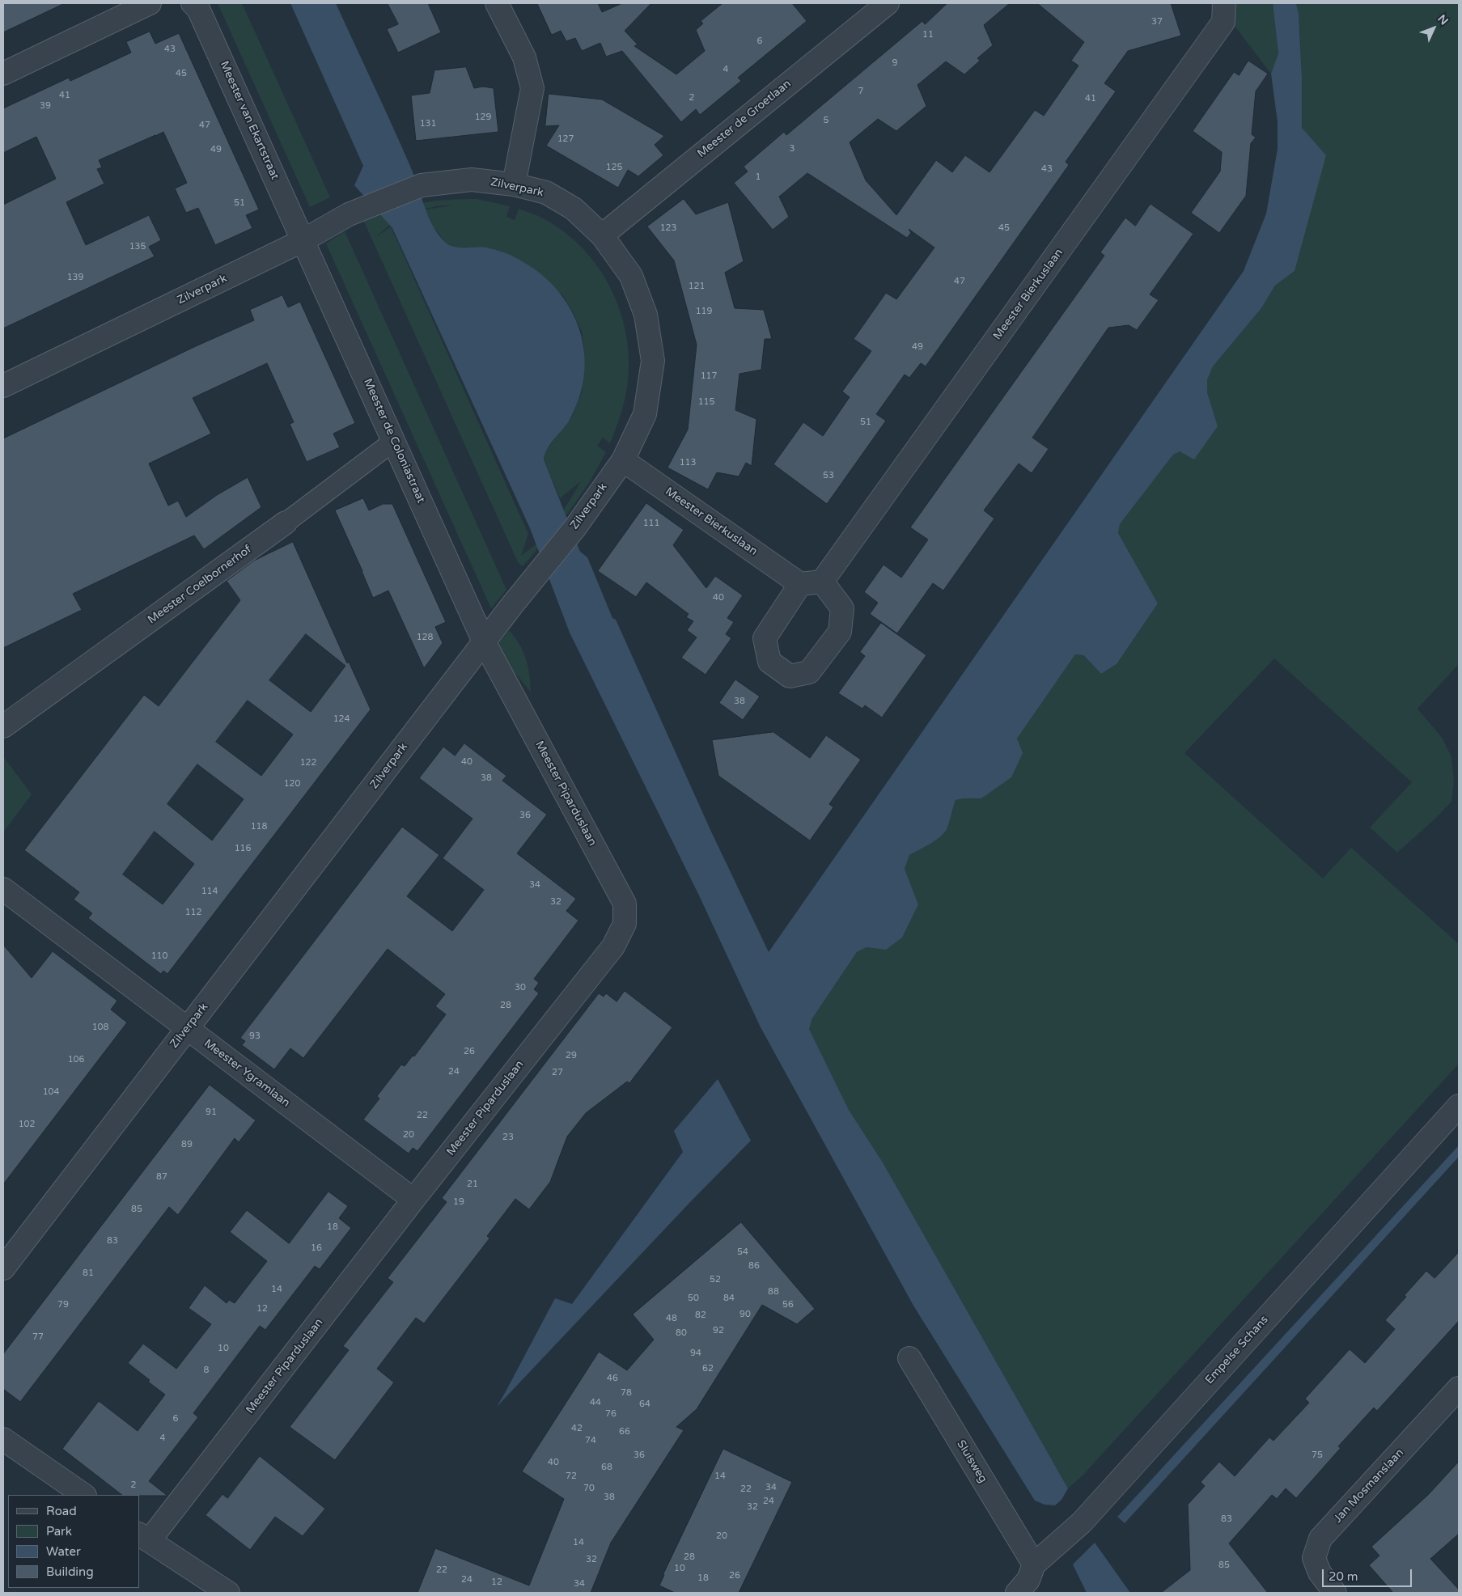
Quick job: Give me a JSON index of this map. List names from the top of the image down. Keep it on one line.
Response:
{"streets":{"street":["Meester de Groetlaan","Meester van Ekartstraat","Zilverpark","Meester Bierkuslaan","Meester de Coloniastraat","Meester Coelbornerhof","Meester Piparduslaan","Meester Ygramlaan","Empelse Schans","Sluisweg","Jan Mosmanslaan"]},"crossings":[["Meester de Groetlaan","Zilverpark"],["Meester van Ekartstraat","Zilverpark"],["Meester van Ekartstraat","Meester de Coloniastraat"],["Zilverpark","Meester Bierkuslaan"],["Zilverpark","Meester de Coloniastraat"],["Zilverpark","Meester Piparduslaan"],["Zilverpark","Meester Ygramlaan"],["Meester de Coloniastraat","Meester Coelbornerhof"],["Meester de Coloniastraat","Meester Piparduslaan"],["Meester Piparduslaan","Meester Ygramlaan"],["Empelse Schans","Sluisweg"]],"house_numbers":["37","11","6","43","9","4","45","7","41","2","41","39","129","5","131","47","127","3","49","125","43","1","51","123","45","135","139","47","121","119","49","117","115","51","113","53","111","40","128","38","124","40","122","38","120","36","118","116","34","114","32","112","110","30","28","108","93","26","29","106","24","27","104","91","22","102","20","23","89","87","21","19","85","18","83","16","54","86","81","52","14","88","50","84","79","56","12","90","82","48","92","80","77","10","94","62","8","46","78","44","64","76","6","42","66","4","74","36","75","40","68","72","14","2","34","70","22","38","24","32","83","20","14","28","32","85","10","22","26","18","24","12","34"],"legend":["Road","Park","Water","Building"],"scale_bar":"20 m","north":"top right"}
